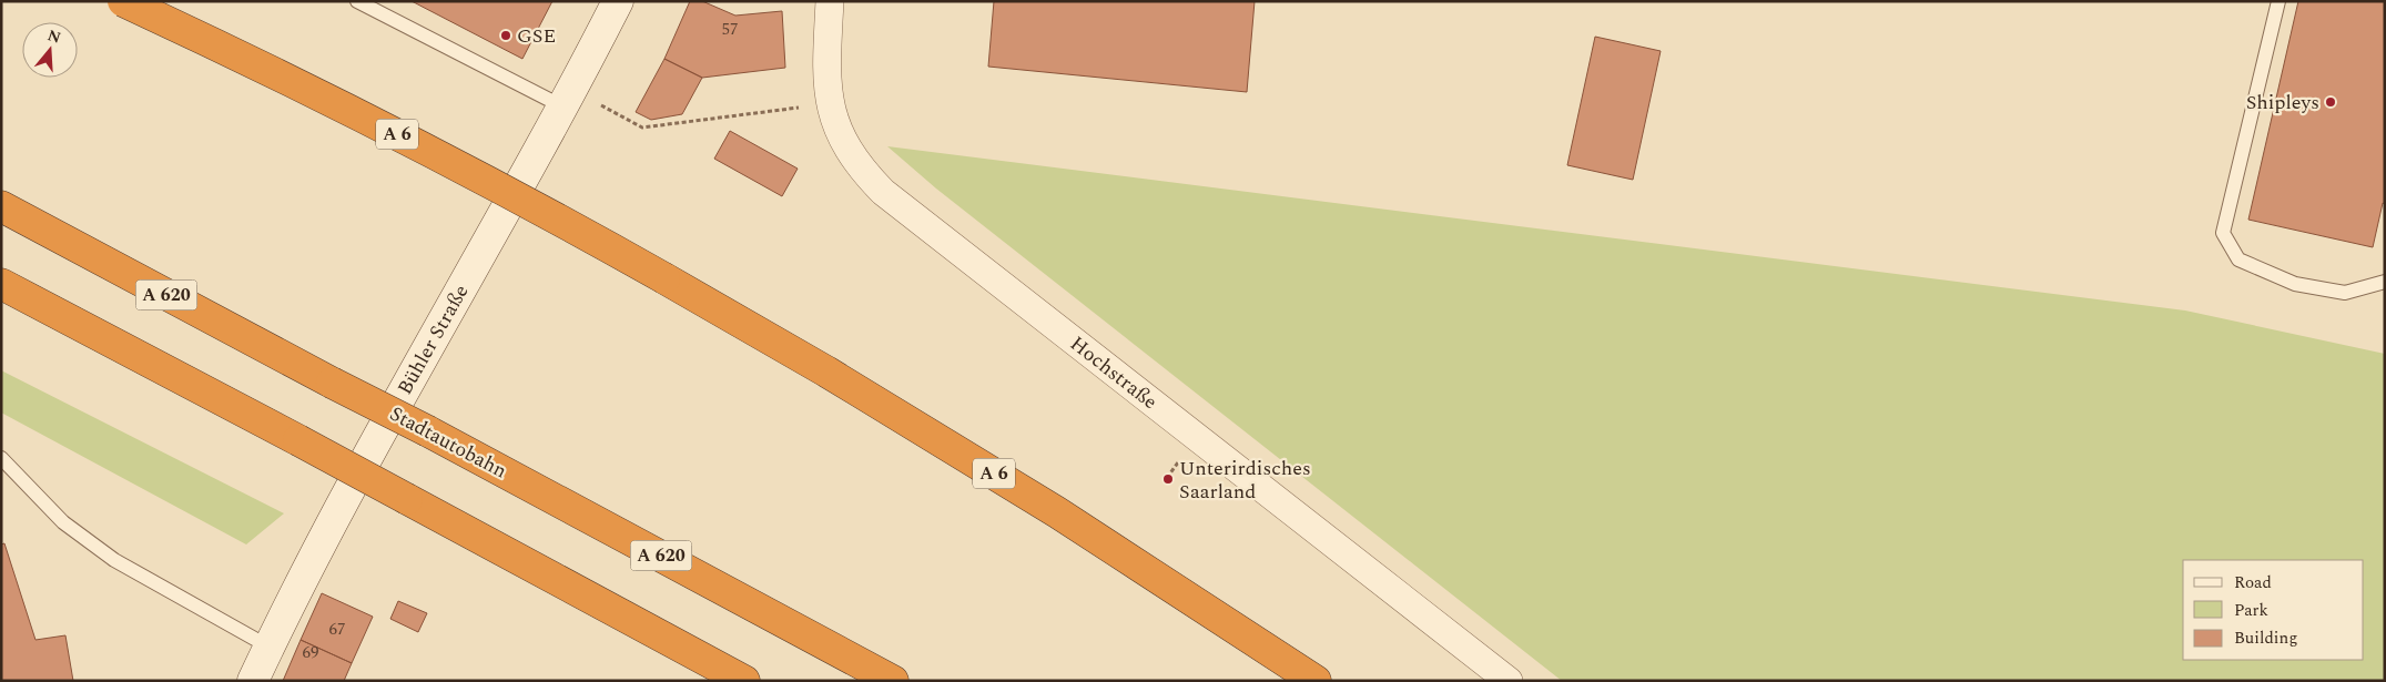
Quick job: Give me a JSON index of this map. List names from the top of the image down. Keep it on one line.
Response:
{"streets":{"highway":["A 6","A 620","Stadtautobahn"],"main road":["Bühler Straße"],"street":["Hochstraße"]},"places":["GSE","Shipleys","Unterirdisches Saarland"],"house_numbers":["57","67","69"],"legend":["Road","Park","Building"],"north":"top"}
